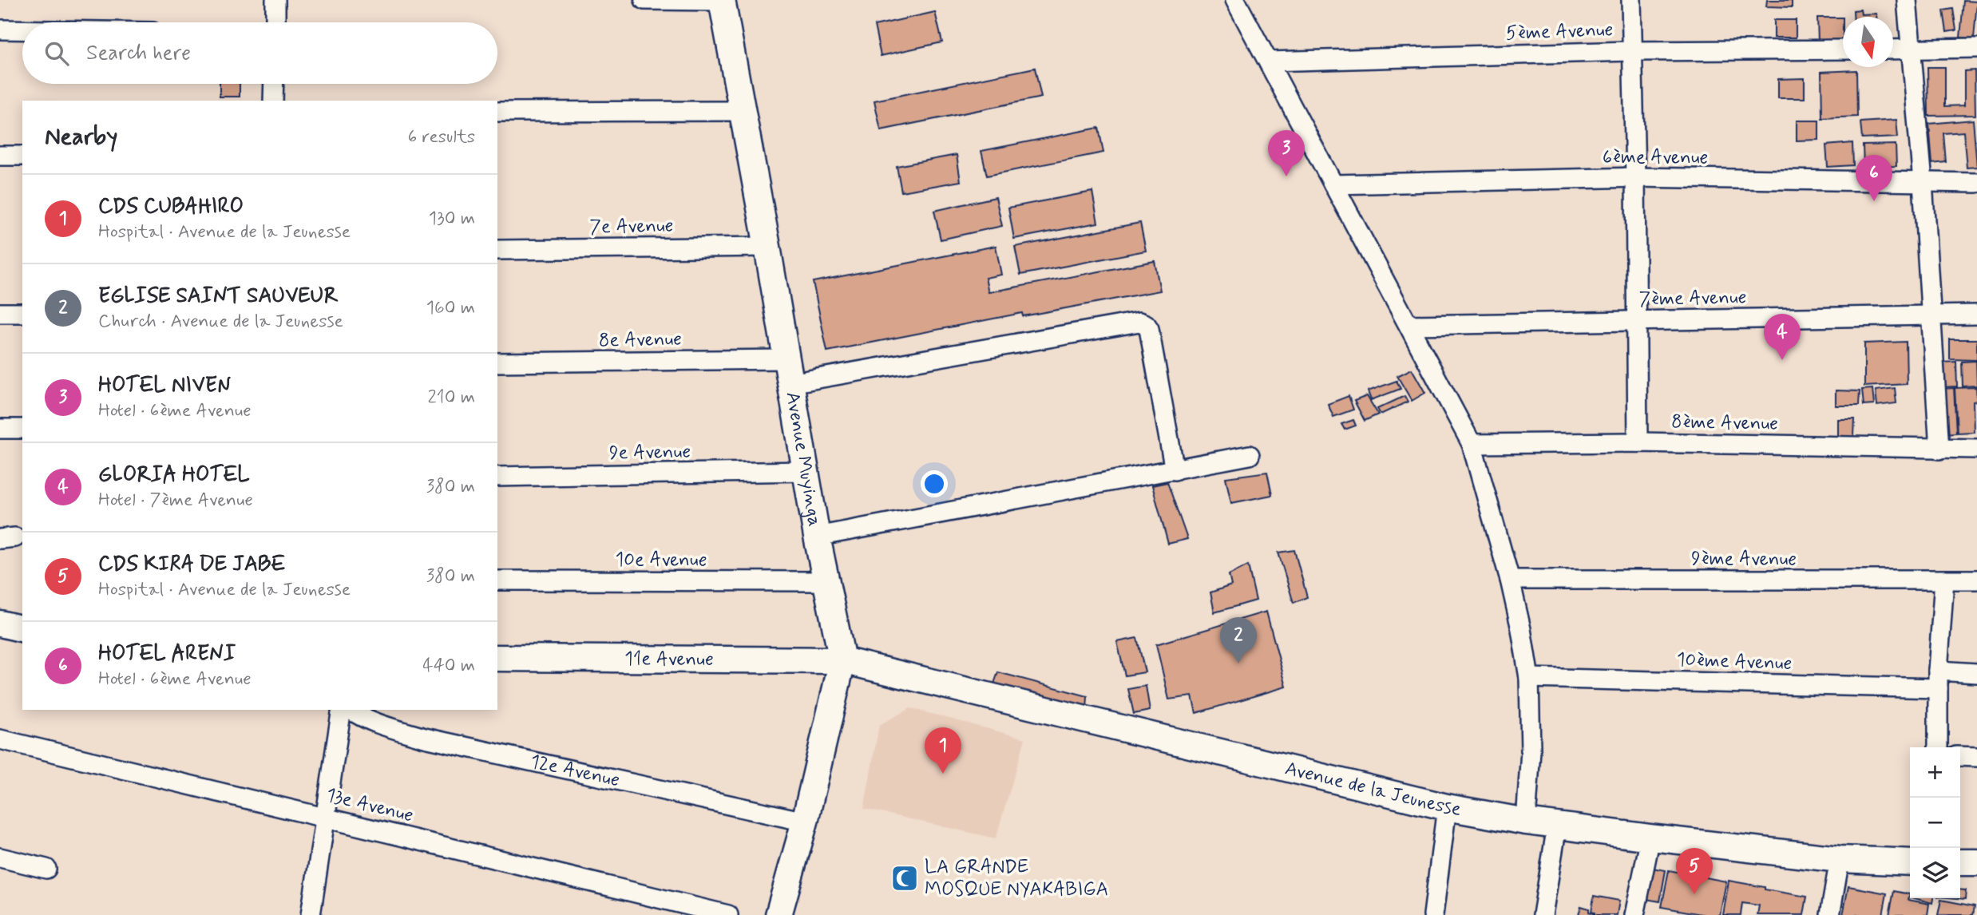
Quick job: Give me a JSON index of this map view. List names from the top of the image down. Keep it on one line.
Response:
{"streets":{"street":["5ème Avenue","6ème Avenue","7e Avenue","7ème Avenue","8e Avenue","8ème Avenue","9e Avenue","Avenue Muyinga","9ème Avenue","10e Avenue","11e Avenue","10ème Avenue","12e Avenue","Avenue de la Jeunesse","13e Avenue"]},"crossings":[["7e Avenue","Avenue Muyinga"],["8e Avenue","Avenue Muyinga"],["9e Avenue","Avenue Muyinga"],["Avenue Muyinga","10e Avenue"],["Avenue Muyinga","11e Avenue"],["Avenue Muyinga","12e Avenue"],["Avenue Muyinga","Avenue de la Jeunesse"],["11e Avenue","Avenue de la Jeunesse"]],"places":{"mosque":["LA GRANDE MOSQUE NYAKABIGA"]},"north":"bottom","page":{"search":"Search here","heading":["Nearby","6 results"],"pins":["3","6","4","2","1","5"],"list":[{"mark":"1","name":"CDS CUBAHIRO","note":"Hospital · Avenue de la Jeunesse","value":"130 m"},{"mark":"2","name":"EGLISE SAINT SAUVEUR","note":"Church · Avenue de la Jeunesse","value":"160 m"},{"mark":"3","name":"HOTEL NIVEN","note":"Hotel · 6ème Avenue","value":"210 m"},{"mark":"4","name":"GLORIA HOTEL","note":"Hotel · 7ème Avenue","value":"380 m"},{"mark":"5","name":"CDS KIRA DE JABE","note":"Hospital · Avenue de la Jeunesse","value":"380 m"},{"mark":"6","name":"HOTEL ARENI","note":"Hotel · 6ème Avenue","value":"440 m"}],"map_buttons":["+","−"]}}
